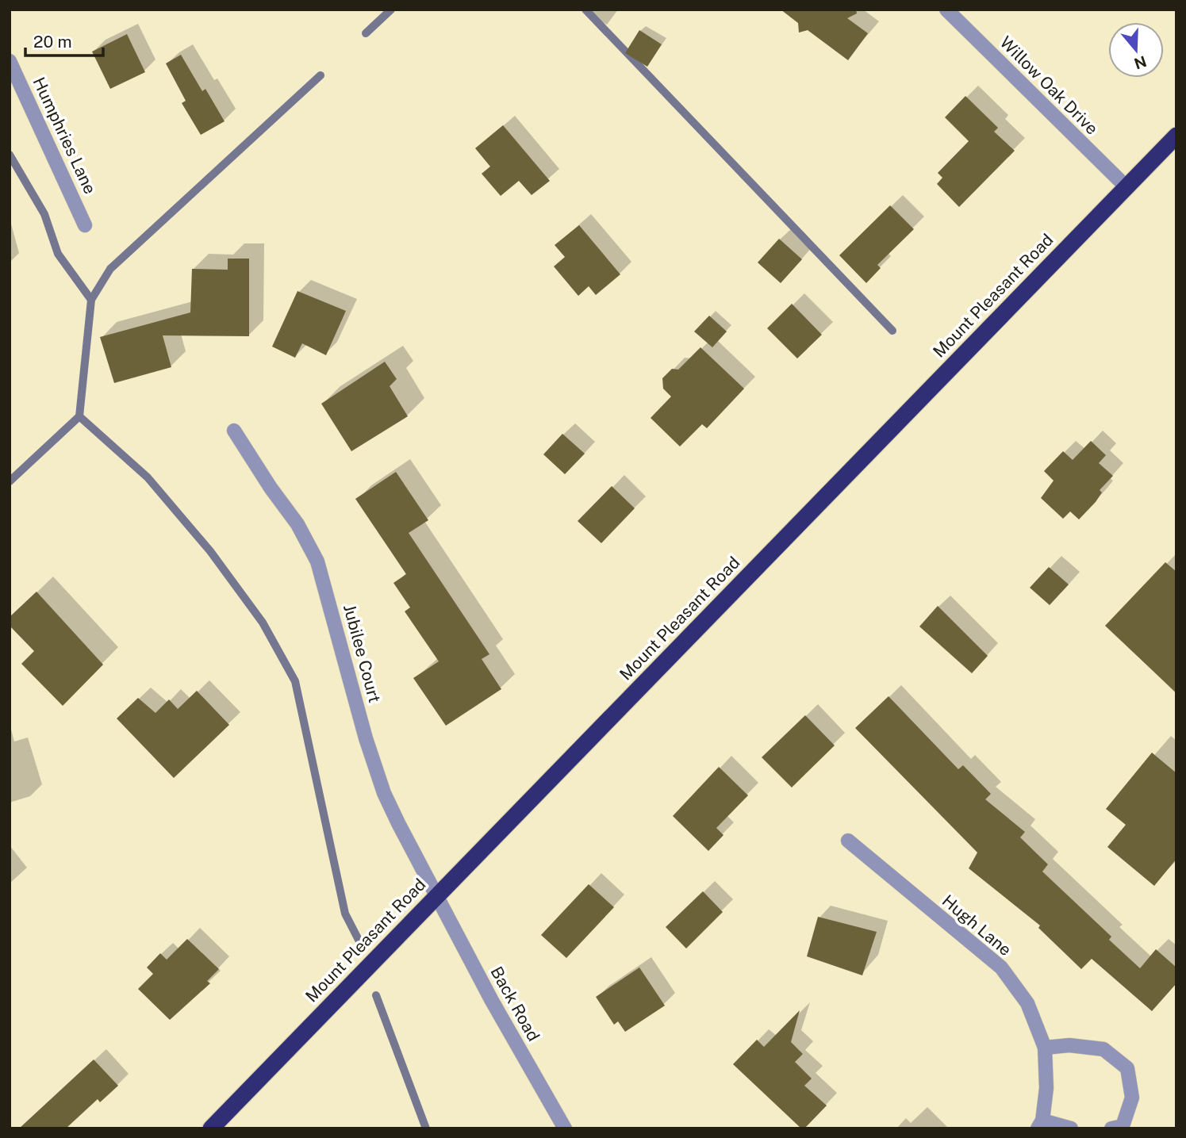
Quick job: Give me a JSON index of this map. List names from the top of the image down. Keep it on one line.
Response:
{"streets":{"highway":["Mount Pleasant Road"],"street":["Willow Oak Drive","Humphries Lane","Jubilee Court","Hugh Lane","Back Road"]},"crossings":[["Willow Oak Drive","Mount Pleasant Road"],["Mount Pleasant Road","Jubilee Court"],["Mount Pleasant Road","Back Road"],["Jubilee Court","Back Road"]],"scale_bar":"20 m","north":"bottom"}
